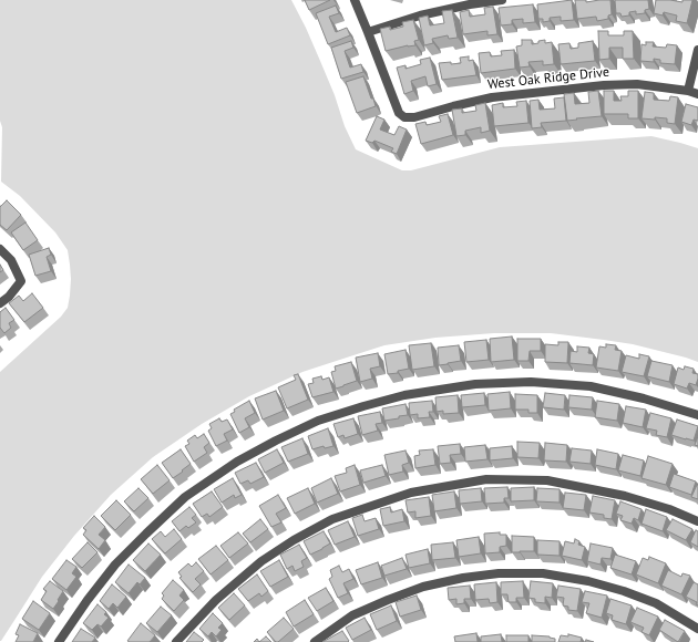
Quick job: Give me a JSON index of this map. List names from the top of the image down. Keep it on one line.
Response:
{"streets":{"street":["West Oak Ridge Drive"]}}
